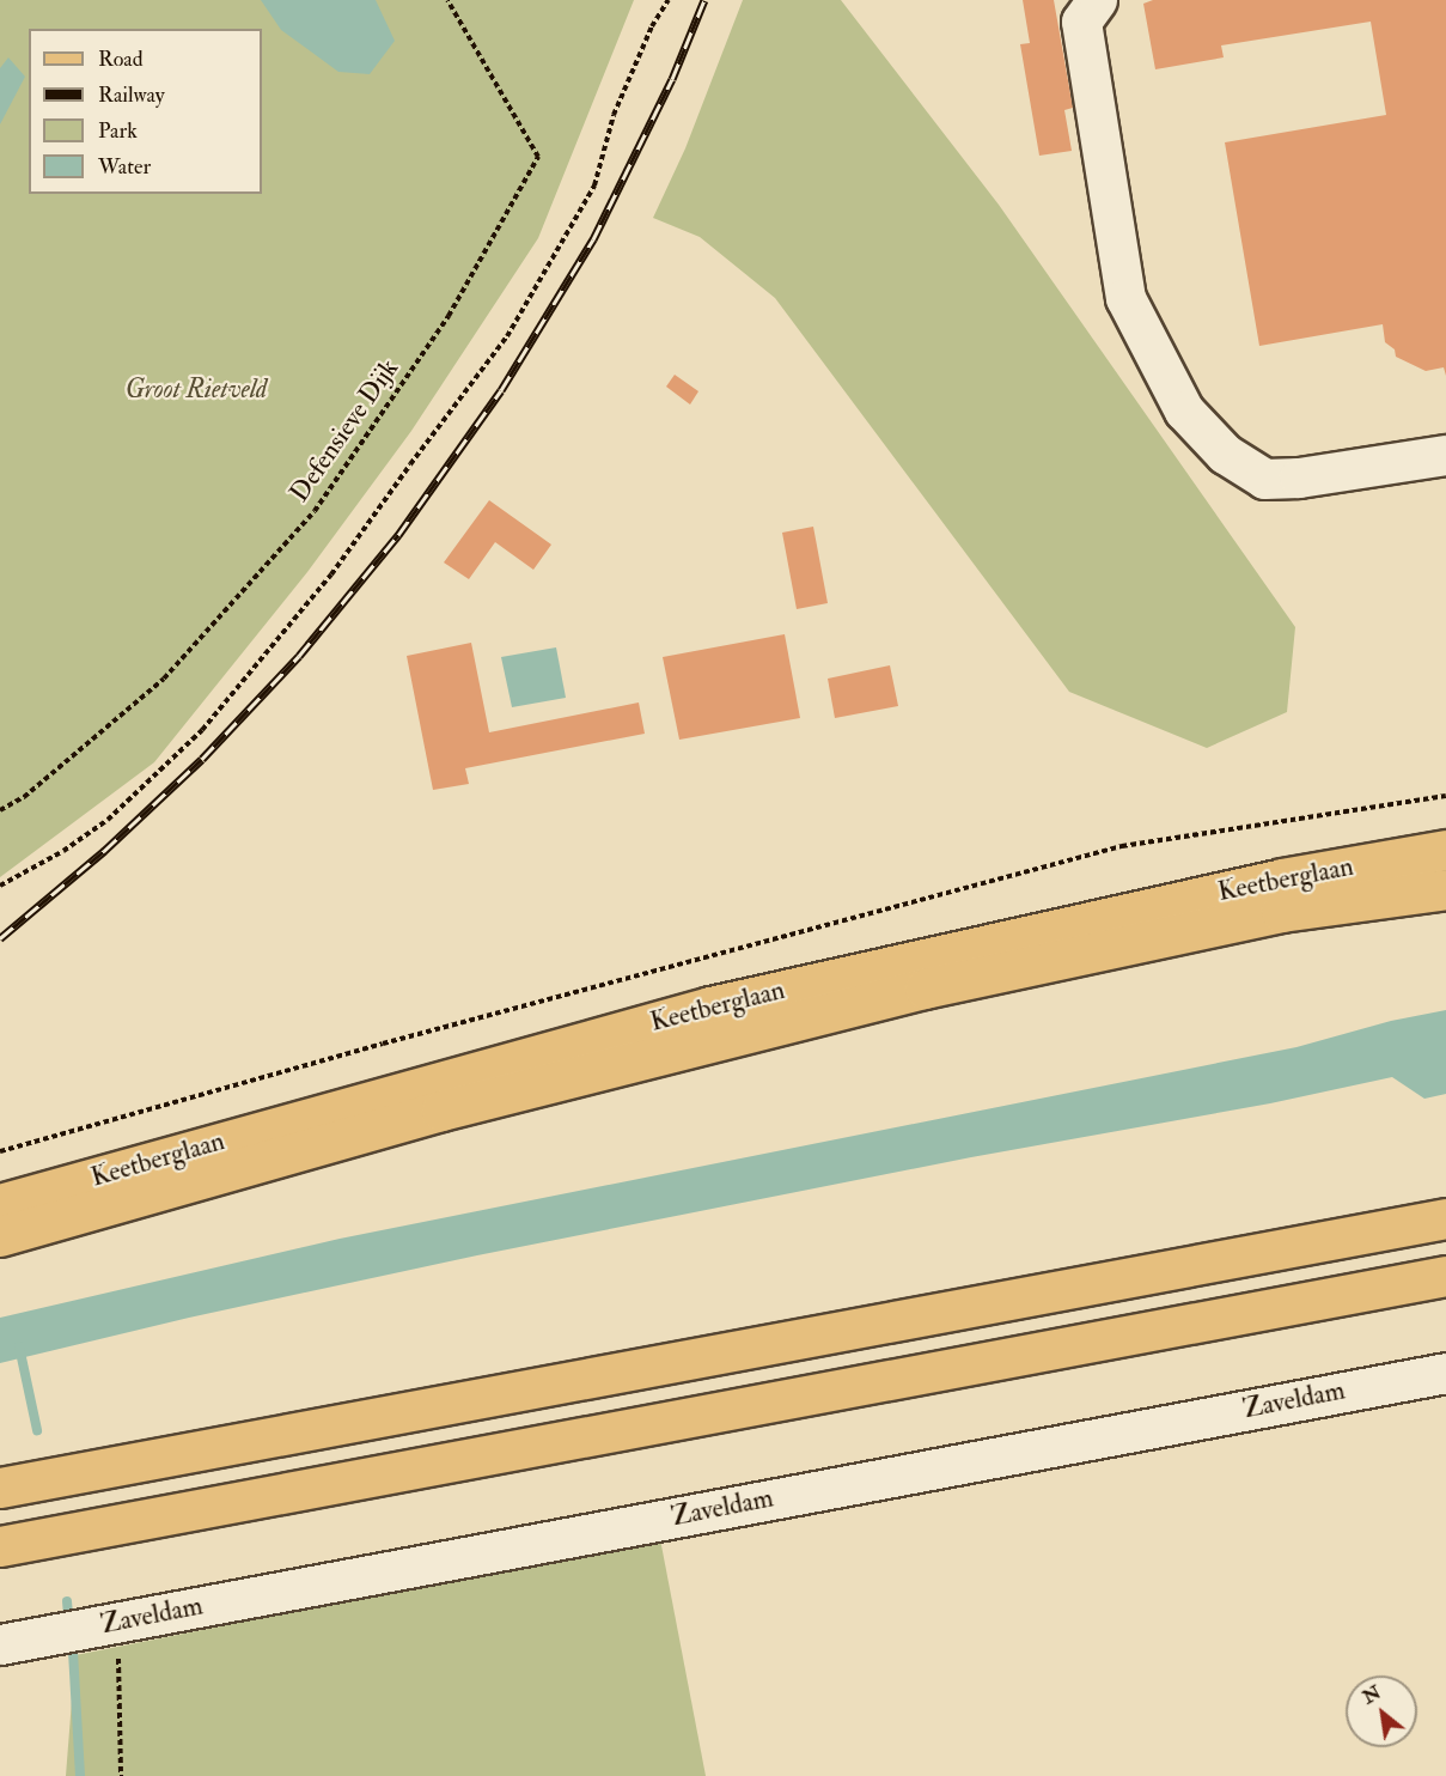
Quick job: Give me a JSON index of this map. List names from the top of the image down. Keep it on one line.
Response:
{"streets":{"main road":["Keetberglaan"],"street":["Zaveldam"],"path":["Defensieve Dijk"]},"parks":["Groot Rietveld"],"legend":["Road","Railway","Park","Water"],"north":"top left"}
